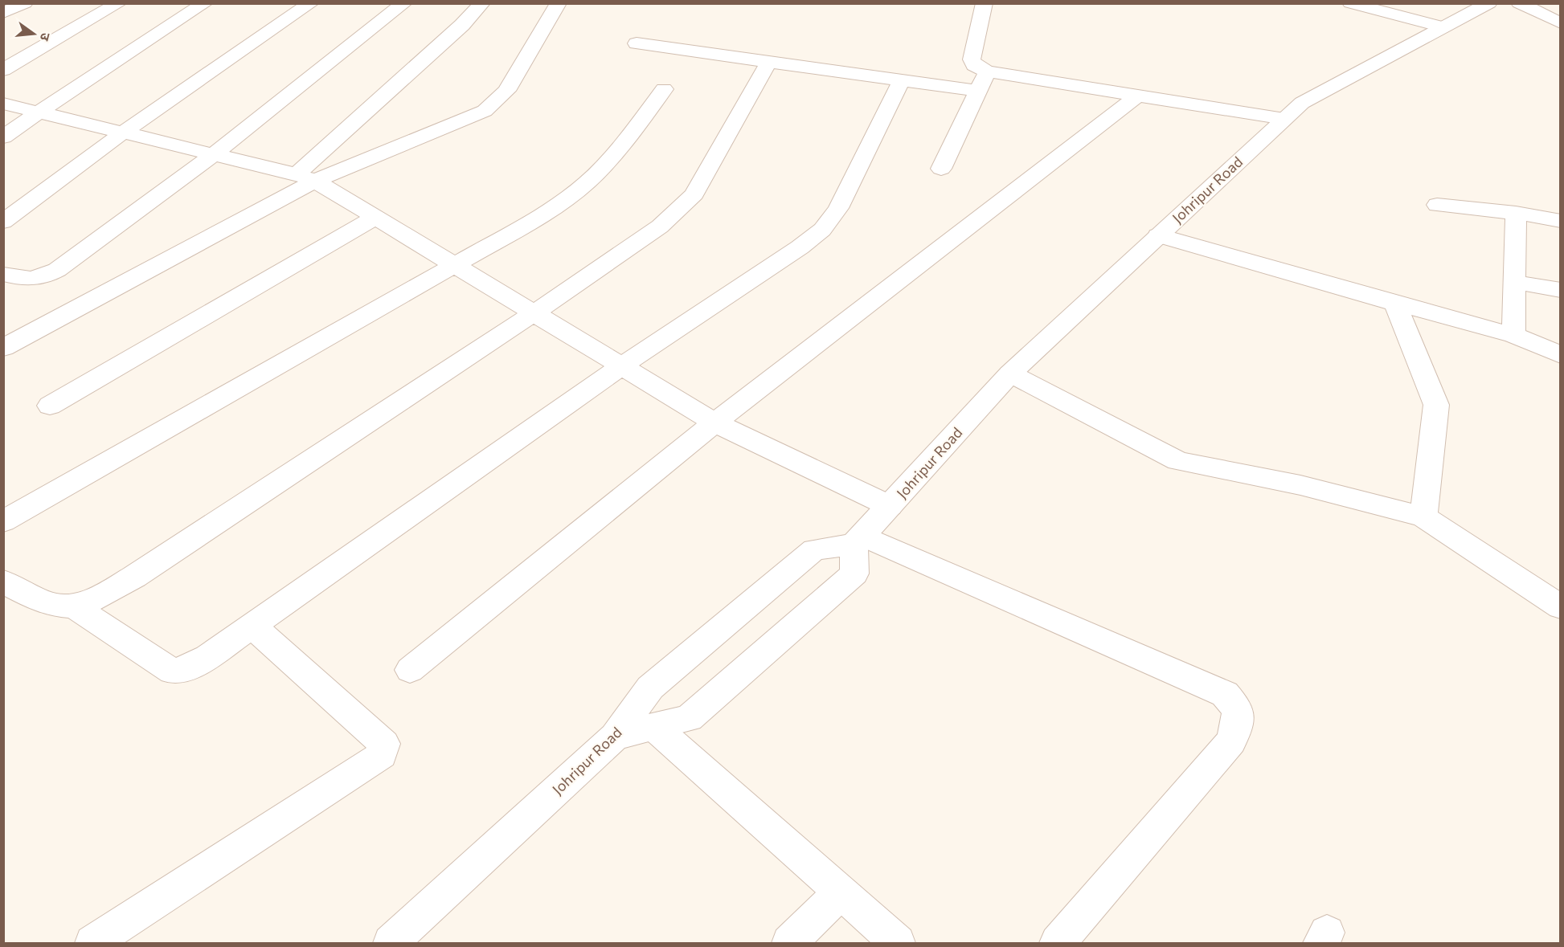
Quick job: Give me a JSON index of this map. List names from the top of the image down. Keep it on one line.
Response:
{"streets":{"street":["Johripur Road"]},"north":"right"}
